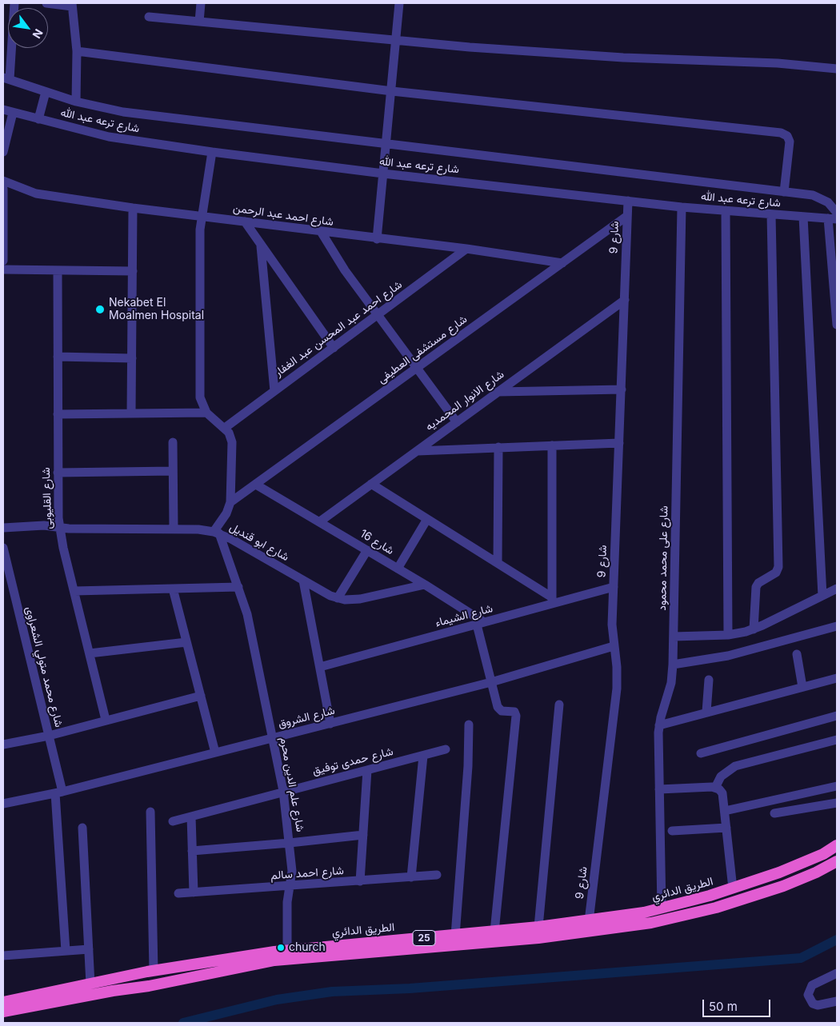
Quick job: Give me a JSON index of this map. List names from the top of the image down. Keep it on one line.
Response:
{"streets":{"highway":["الطريق الدائري","25"],"street":["شارع ترعه عبد الله","شارع احمد عبد الرحمن","شارع 9","شارع احمد عبد المحسن عبد الغفار","شارع مستشفى العطيفى","شارع الانوار المحمديه","شارع القليوبى","شارع ابو قنديل","شارع 16","شارع على محمد محمود","شارع الشيماء","شارع محمد متولي الشعراوى","شارع الشروق","شارع حمدى توفيق","شارع علم الدين محرم","شارع احمد سالم"]},"crossings":[["شارع ترعه عبد الله","شارع 9"],["شارع ترعه عبد الله","شارع على محمد محمود"],["شارع احمد عبد الرحمن","شارع احمد عبد المحسن عبد الغفار"],["شارع احمد عبد الرحمن","شارع مستشفى العطيفى"],["شارع 9","شارع مستشفى العطيفى"],["شارع 9","شارع الانوار المحمديه"],["شارع 9","شارع الشيماء"],["شارع 9","شارع الشروق"],["شارع 9","الطريق الدائري"],["شارع مستشفى العطيفى","شارع 16"],["شارع الانوار المحمديه","شارع 16"],["شارع القليوبى","شارع ابو قنديل"],["شارع ابو قنديل","شارع 16"],["شارع ابو قنديل","شارع علم الدين محرم"],["شارع 16","شارع الشيماء"],["شارع على محمد محمود","الطريق الدائري"],["شارع محمد متولي الشعراوى","شارع الشروق"],["شارع الشروق","شارع علم الدين محرم"],["شارع حمدى توفيق","شارع علم الدين محرم"],["شارع علم الدين محرم","شارع احمد سالم"],["شارع علم الدين محرم","الطريق الدائري"]],"places":["Nekabet El Moalmen Hospital","church"],"scale_bar":"50 m","north":"bottom right"}
